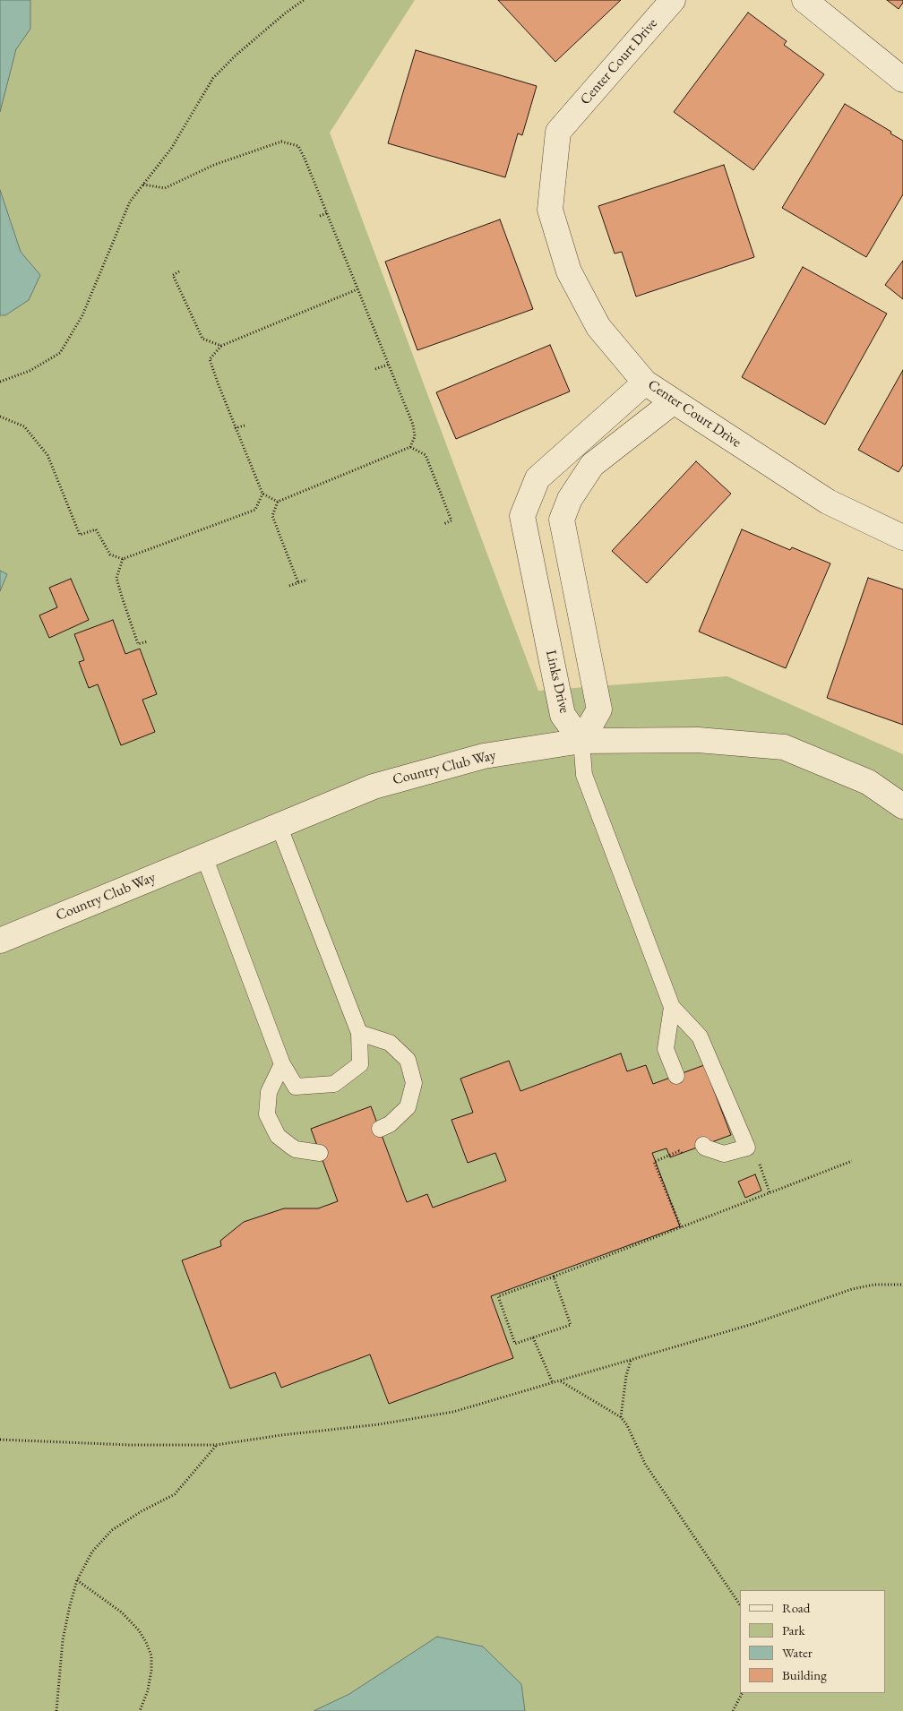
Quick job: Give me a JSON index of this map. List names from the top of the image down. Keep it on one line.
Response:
{"streets":{"street":["Center Court Drive","Links Drive","Country Club Way"]},"crossings":[["Center Court Drive","Links Drive"],["Links Drive","Country Club Way"]],"legend":["Road","Park","Water","Building"]}
